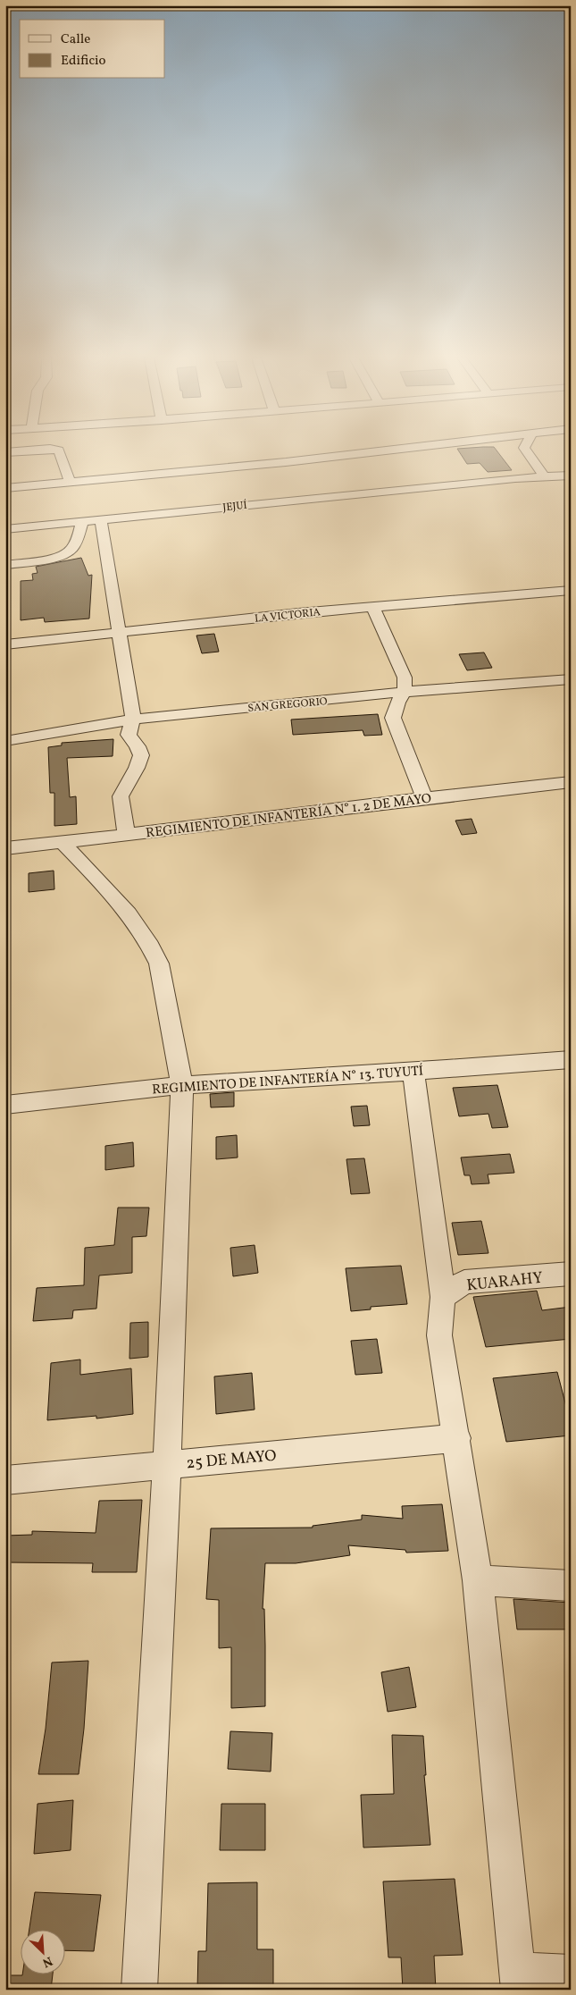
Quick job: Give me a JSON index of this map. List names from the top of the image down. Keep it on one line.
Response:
{"streets":{"street":["JEJUÍ","LA VICTORIA","SAN GREGORIO","REGIMIENTO DE INFANTERÍA N° 1. 2 DE MAYO","REGIMIENTO DE INFANTERÍA N° 13. TUYUTÍ","KUARAHY","25 DE MAYO"]},"legend":["Calle","Edificio"],"north":"bottom right"}
